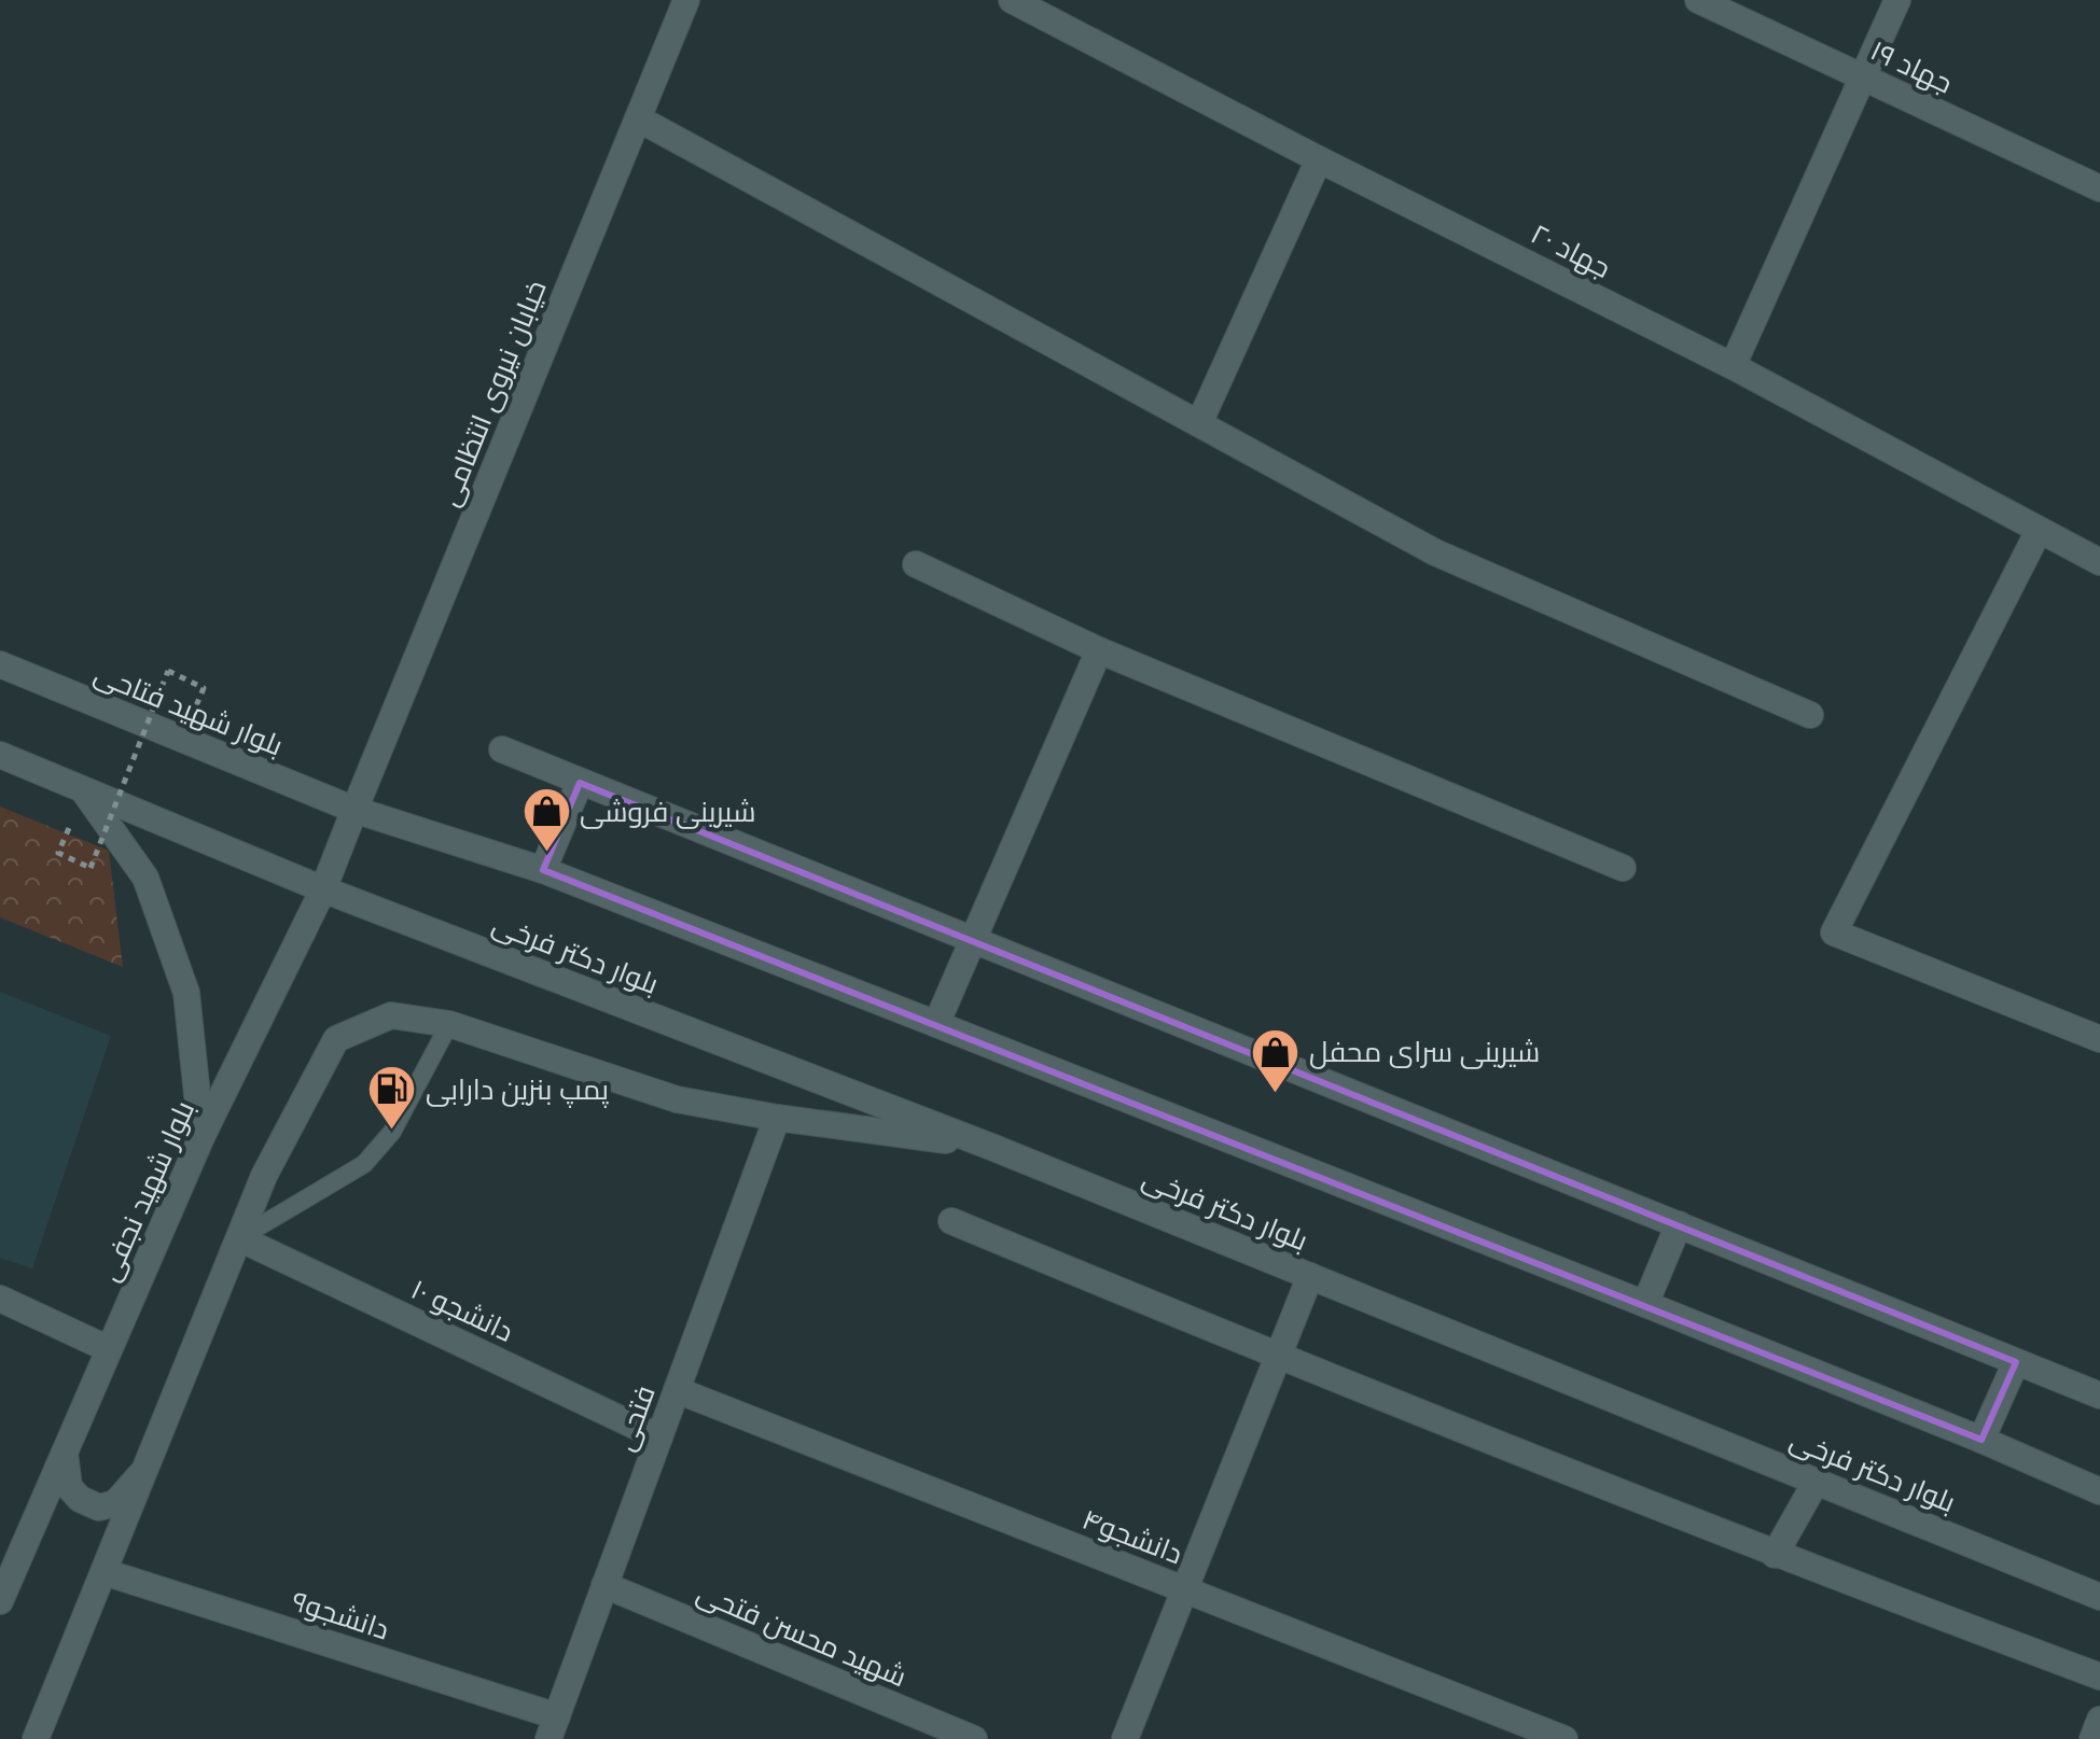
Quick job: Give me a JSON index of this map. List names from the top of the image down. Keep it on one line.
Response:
{"streets":{"street":["جهاد ۱۹","جهاد ۲۰","خیابان نیروی انتظامی","بلوار شهید فتاحی","بلوار دکتر فرخی","بلوار شهید نجفی","دانشجو ۱۰","فتحی","دانشجو۴","دانشجو۹","شهید محسن فتحی"]},"crossings":[["خیابان نیروی انتظامی","بلوار شهید فتاحی"],["خیابان نیروی انتظامی","بلوار شهید نجفی"],["بلوار شهید فتاحی","بلوار شهید نجفی"],["بلوار دکتر فرخی","بلوار شهید نجفی"],["دانشجو ۱۰","فتحی"],["فتحی","دانشجو۴"],["فتحی","دانشجو۹"],["فتحی","شهید محسن فتحی"]],"places":{"shop":["شیرینی فروشی","شیرینی سرای محفل"],"fuel station":["پمپ بنزین دارابى"]}}
